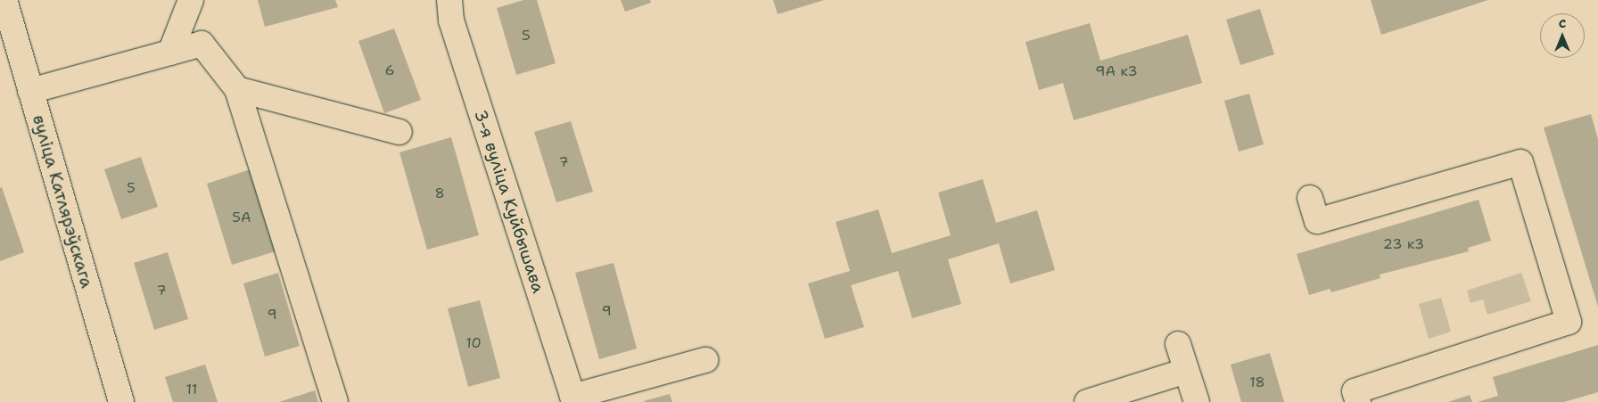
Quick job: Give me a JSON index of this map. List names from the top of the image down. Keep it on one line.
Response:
{"streets":{"street":["вуліца Катлярэўскага","3-я вуліца Куйбышава"]},"house_numbers":["5","6","9А к3","7","5","8","5А","23 к3","7","9","9","10","18","11"],"north":"top"}
